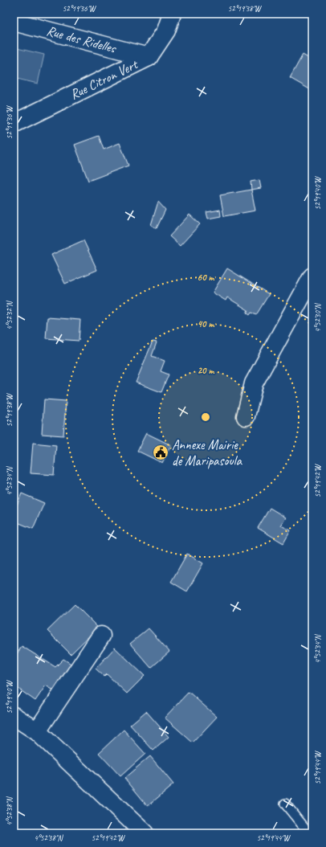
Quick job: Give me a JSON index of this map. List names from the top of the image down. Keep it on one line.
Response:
{"streets":{"street":["Rue des Ridelles","Rue Citron Vert"]},"crossings":[["Rue des Ridelles","Rue Citron Vert"]],"places":{"public building":["Annexe Mairie de Maripasoula"]},"coordinates":["52°19'36\"W","52°19'38\"W","52°19'40\"W","4°52'32\"N","4°52'30\"N","4°52'34\"N","52°19'42\"W","52°19'44\"W","4°52'38\"N"],"rings":["60 m","40 m","20 m"]}
